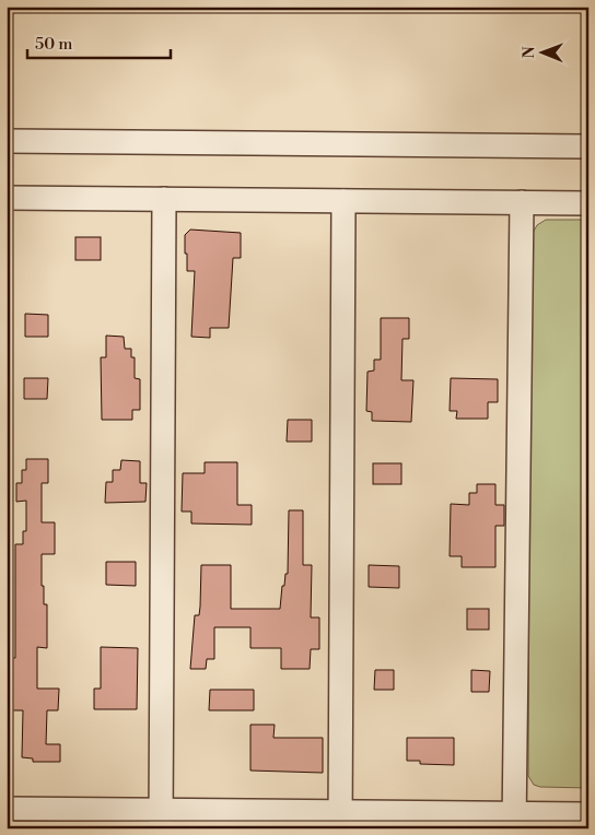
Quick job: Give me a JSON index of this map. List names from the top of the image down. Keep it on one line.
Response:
{"scale_bar":"50 m","north":"left"}
